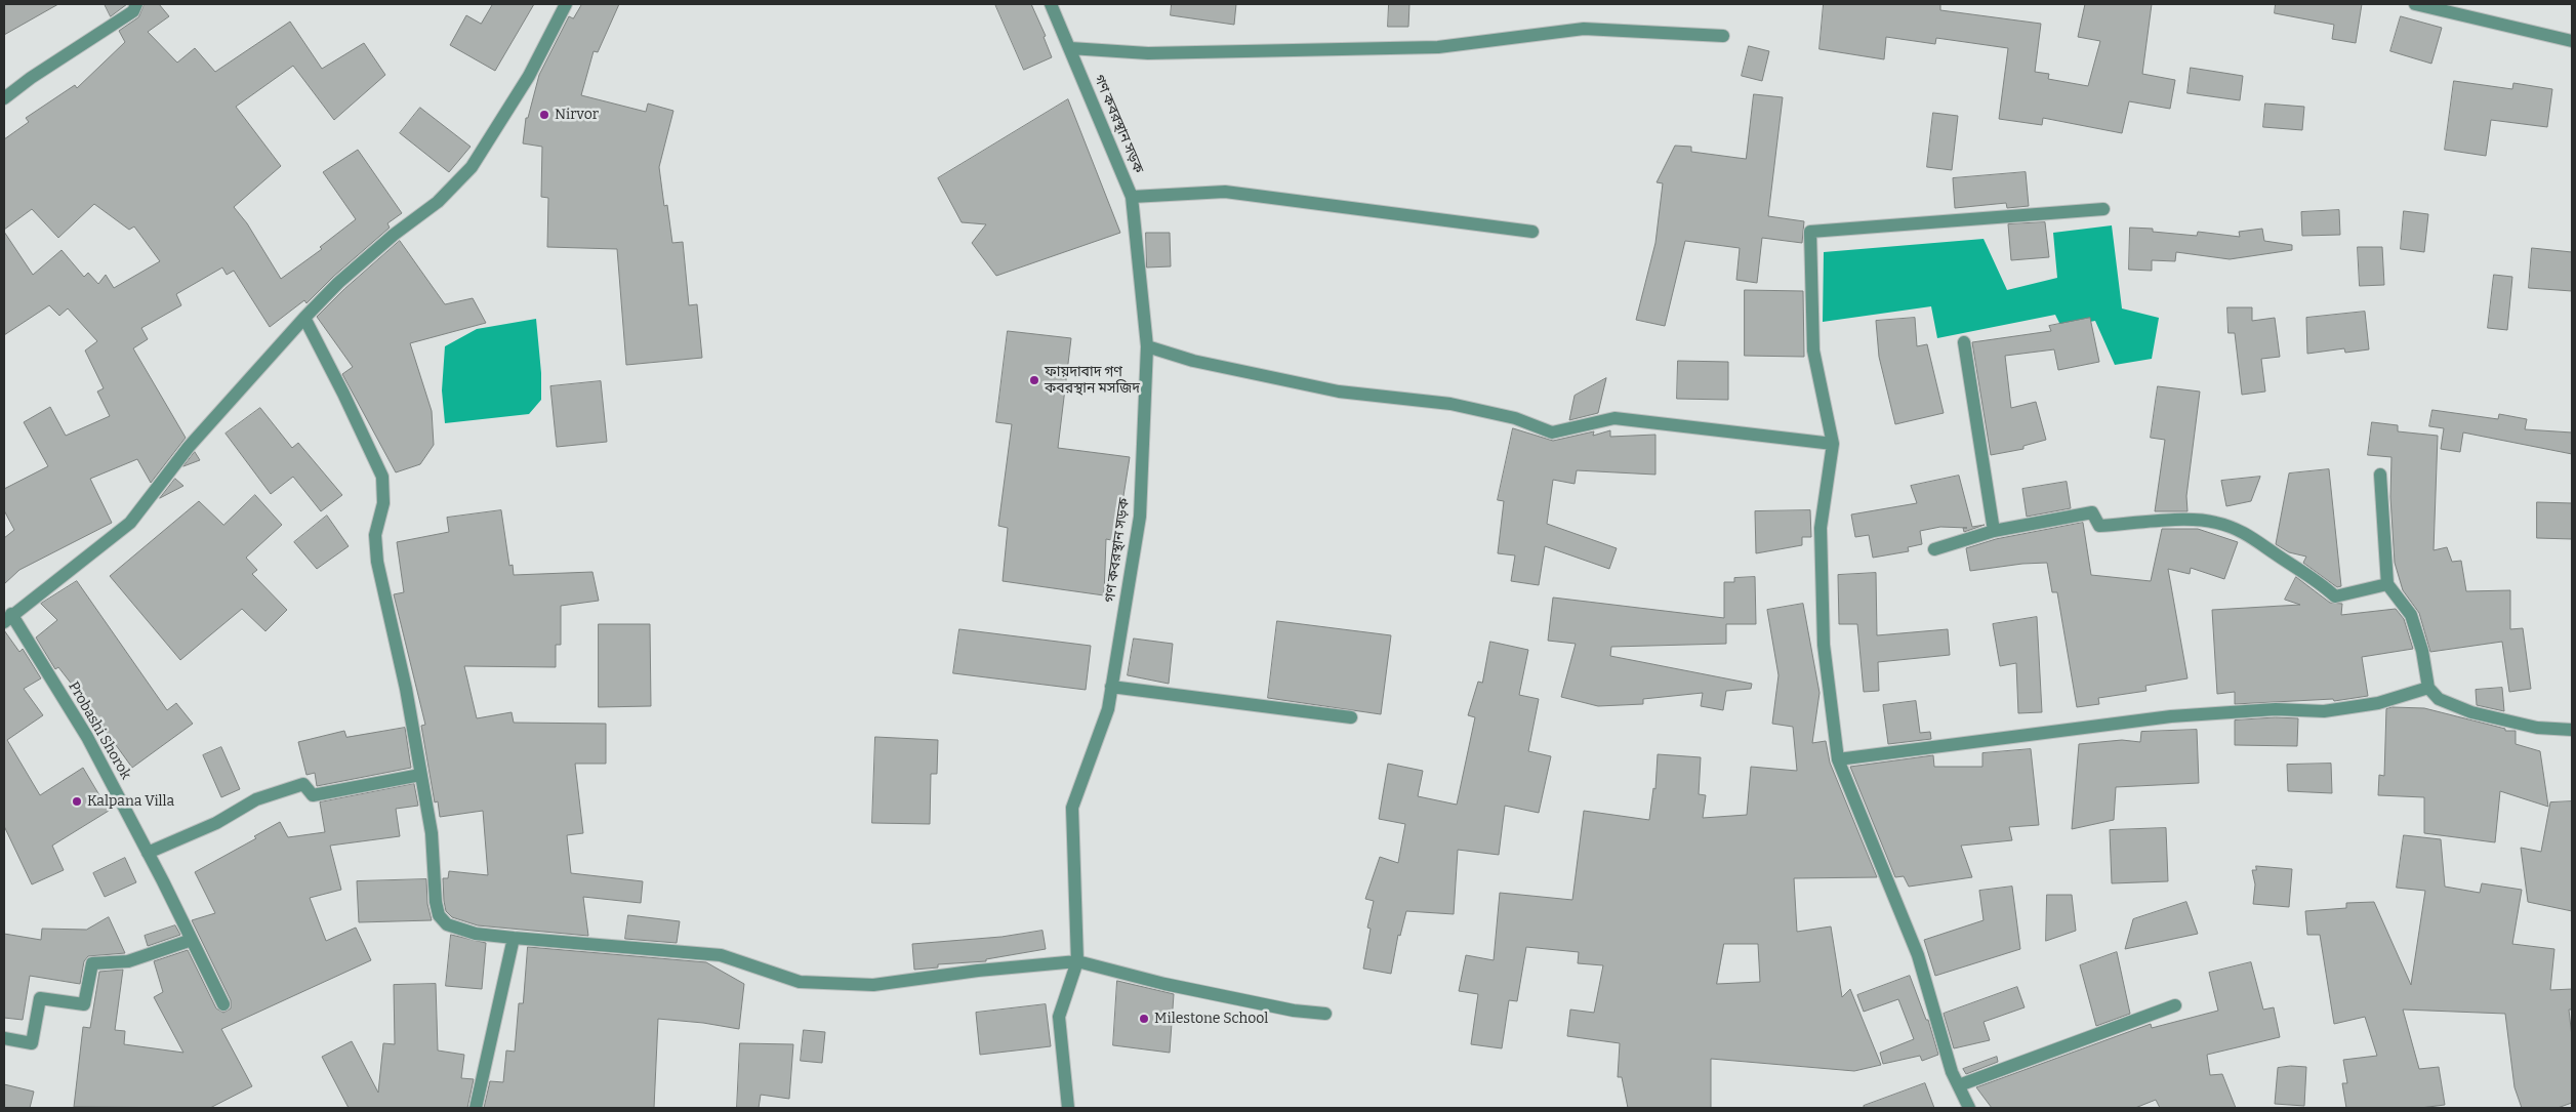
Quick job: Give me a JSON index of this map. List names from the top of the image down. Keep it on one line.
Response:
{"streets":{"street":["গণ কবরস্থান সড়ক","Probashi Shorok"]},"places":["Nirvor","ফায়দাবাদ গণ কবরস্থান মসজিদ","Kalpana Villa","Milestone School"]}
